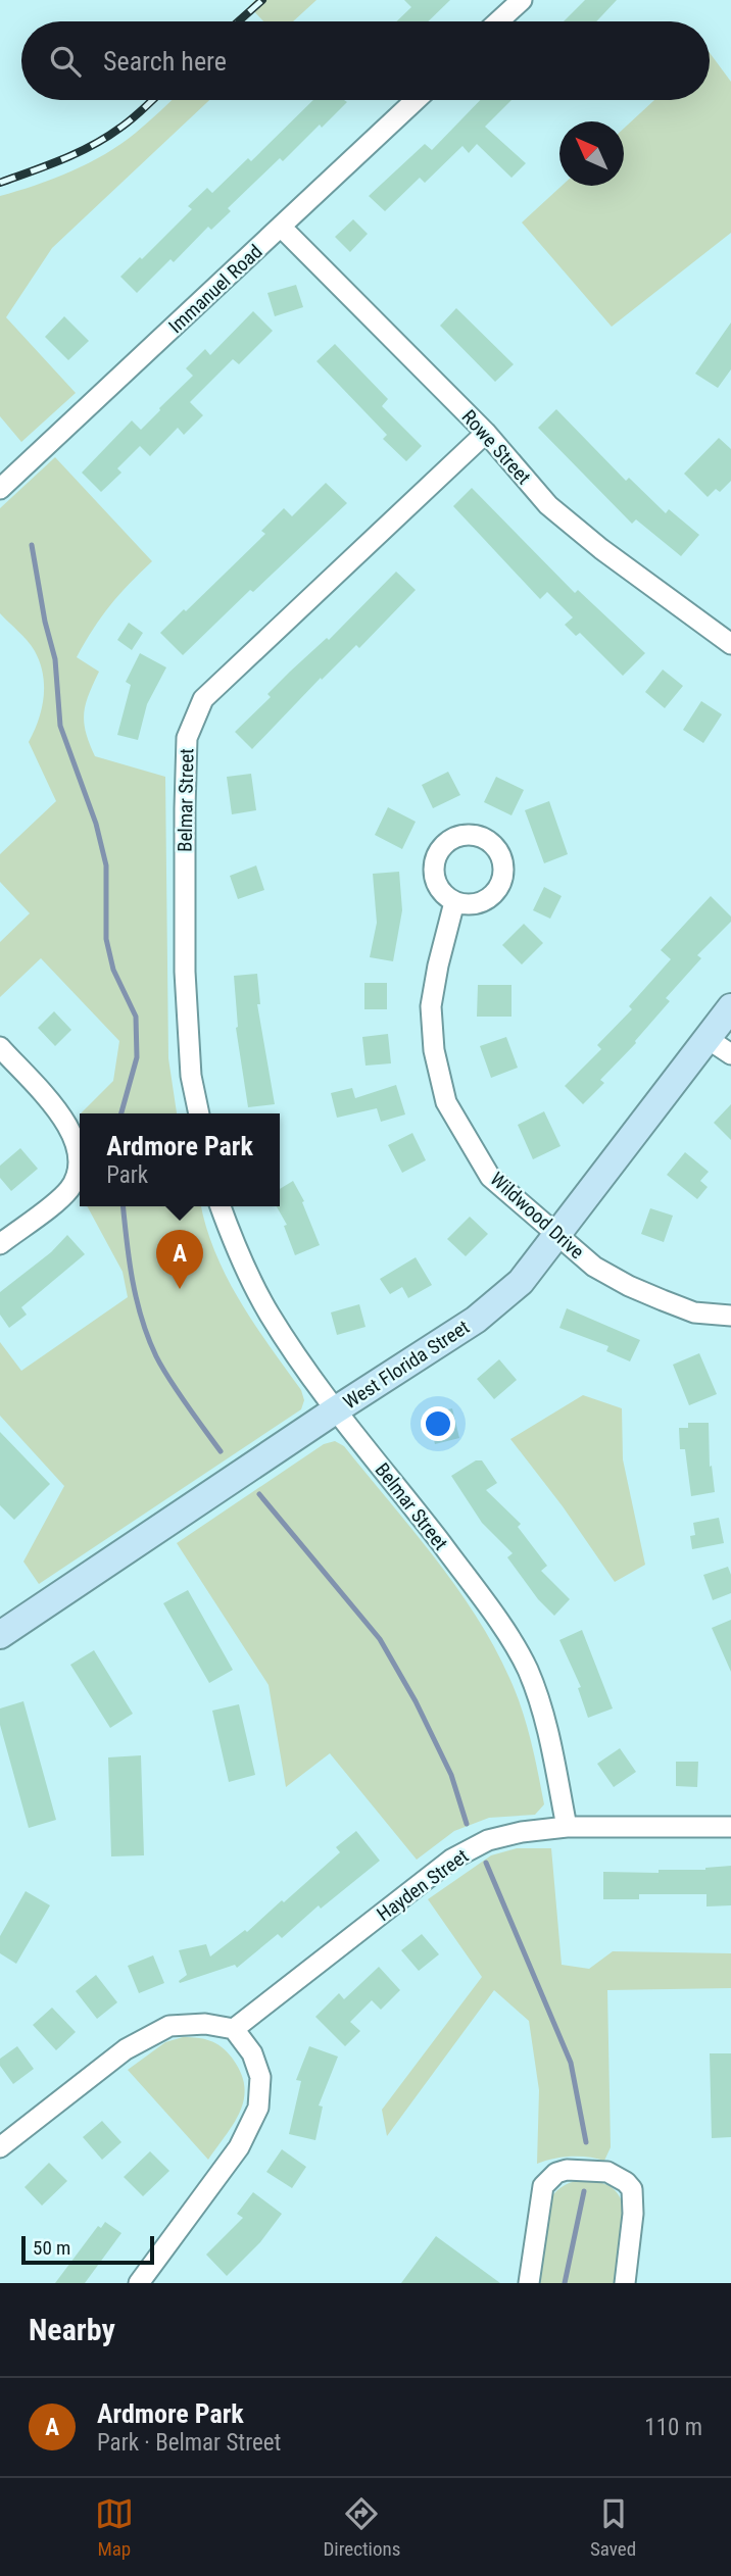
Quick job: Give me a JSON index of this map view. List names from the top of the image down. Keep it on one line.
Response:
{"streets":{"street":["Immanuel Road","Rowe Street","Belmar Street","Wildwood Drive","West Florida Street","Hayden Street"]},"crossings":[["Immanuel Road","Rowe Street"],["Rowe Street","Belmar Street"],["Belmar Street","West Florida Street"],["Belmar Street","Hayden Street"],["Wildwood Drive","West Florida Street"]],"scale_bar":"50 m","north":"top left","page":{"search":"Search here","popup":["Ardmore Park","Park"],"pins":"A","scale":"50 m","heading":"Nearby","list":[{"mark":"A","name":"Ardmore Park","note":"Park · Belmar Street","value":"110 m"}],"nav":["Map","Directions","Saved"]}}
